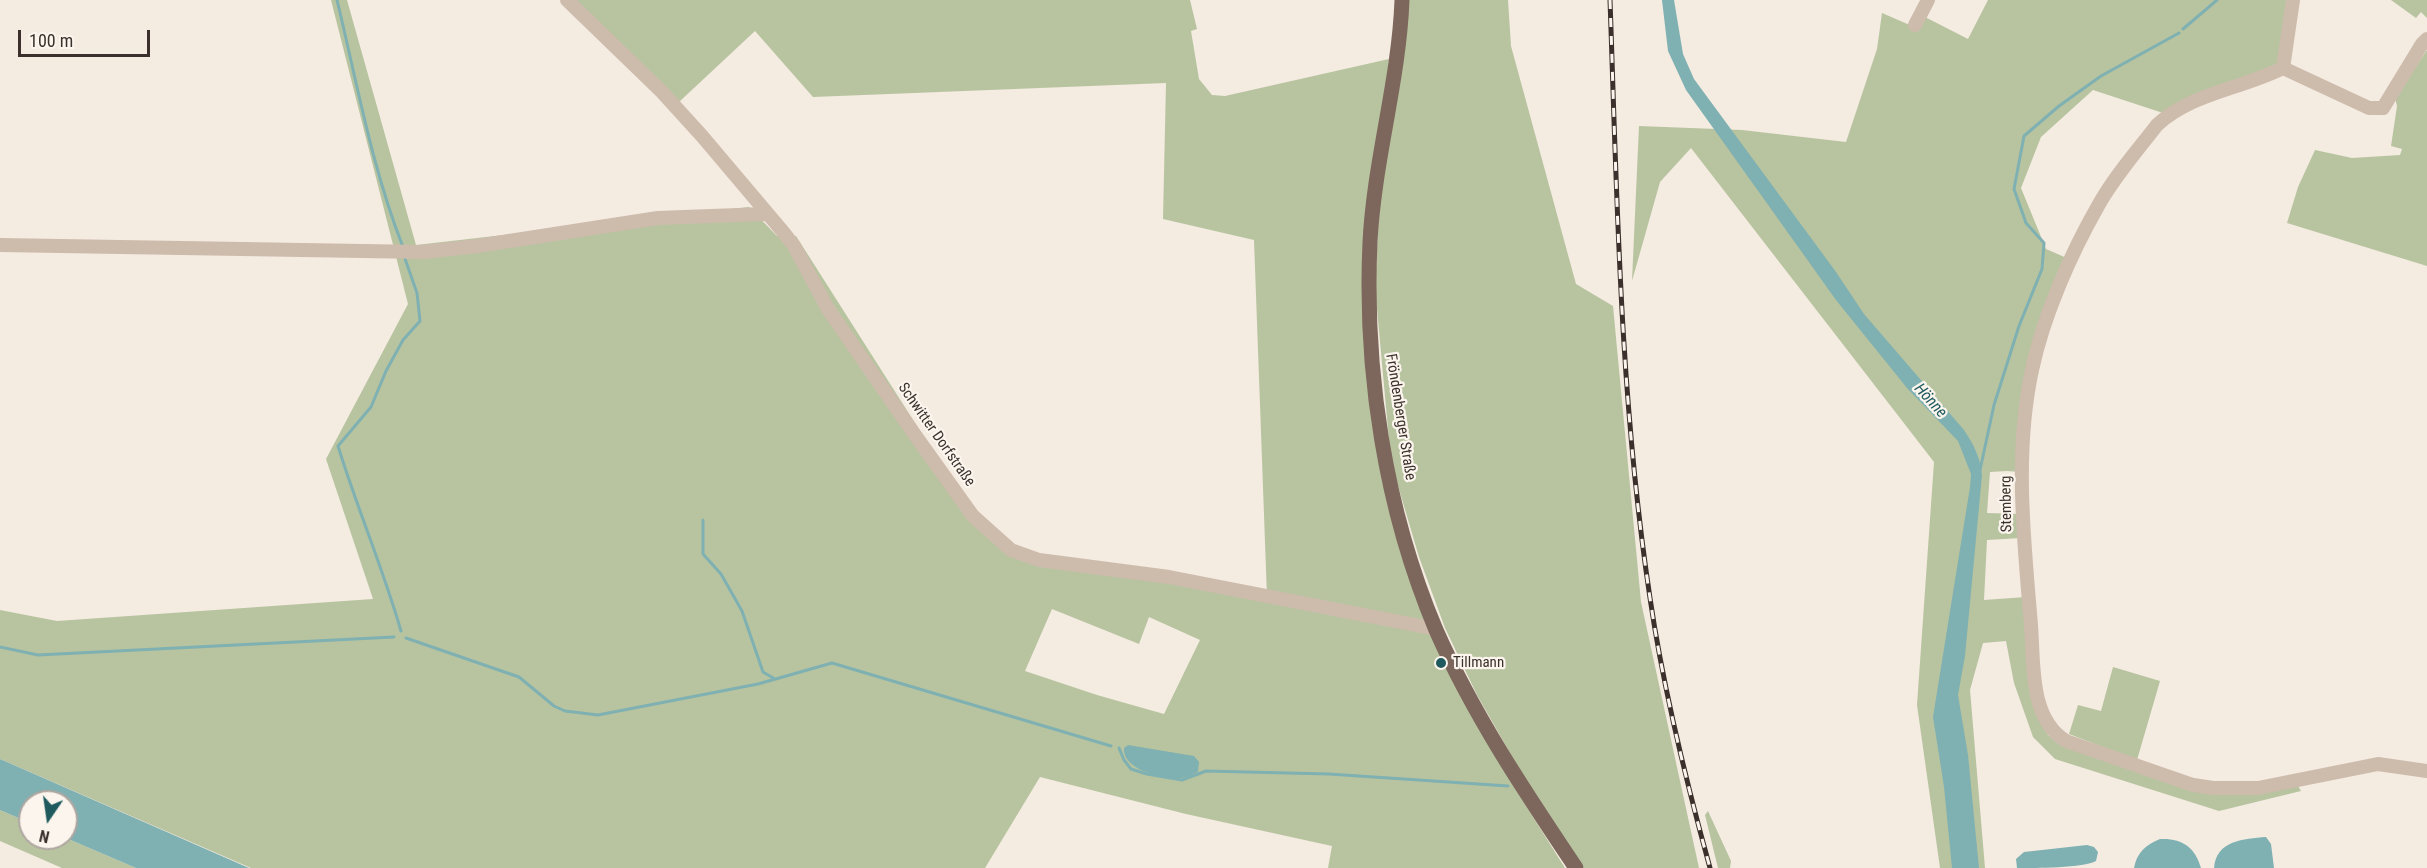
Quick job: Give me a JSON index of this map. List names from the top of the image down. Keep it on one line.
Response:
{"streets":{"main road":["Fröndenberger Straße"],"street":["Schwitter Dorfstraße","Stemberg"]},"crossings":[["Fröndenberger Straße","Schwitter Dorfstraße"]],"water":["Hönne"],"places":["Tillmann"],"scale_bar":"100 m","north":"bottom"}
